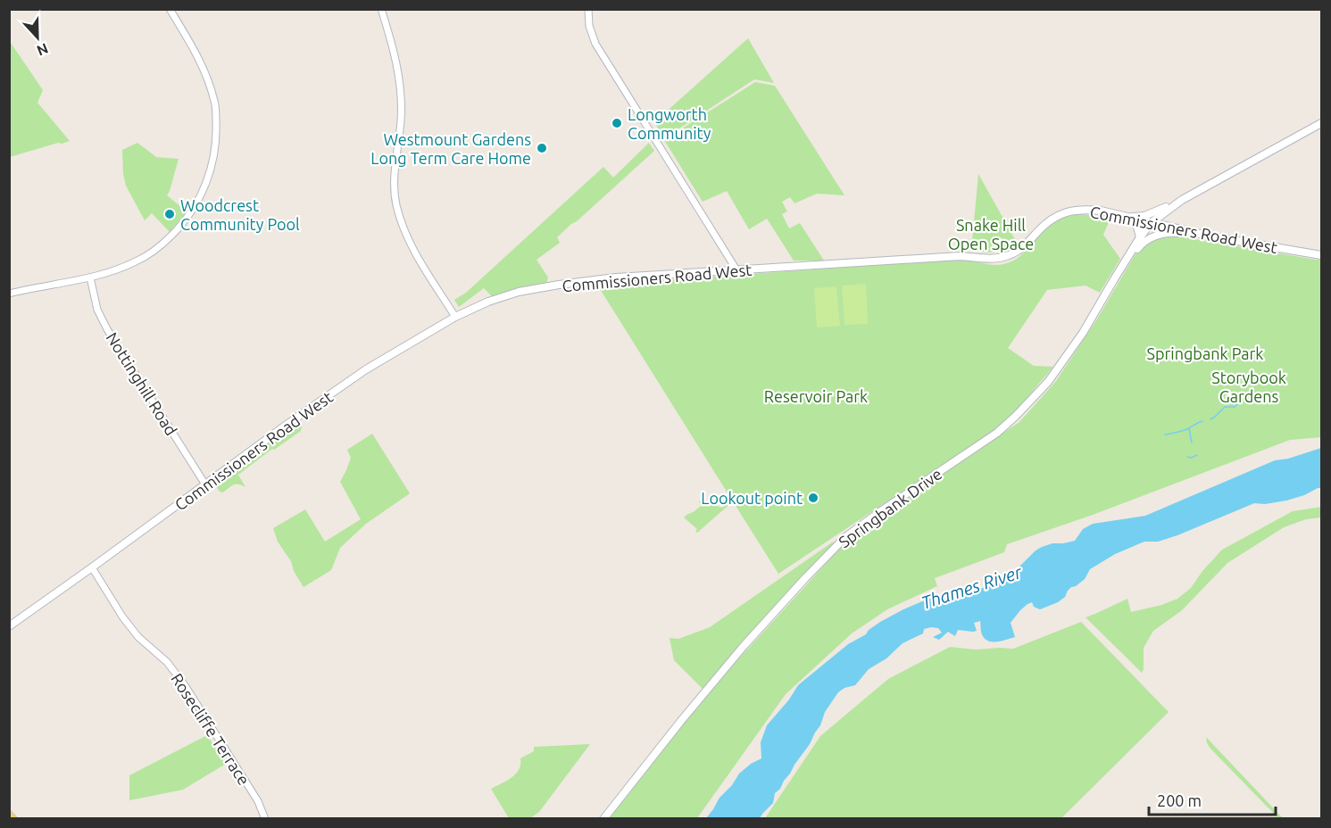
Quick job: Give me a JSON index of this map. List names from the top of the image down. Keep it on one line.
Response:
{"streets":{"main road":["Commissioners Road West","Springbank Drive"],"street":["Nottinghill Road","Rosecliffe Terrace"]},"crossings":[["Commissioners Road West","Nottinghill Road"],["Commissioners Road West","Springbank Drive"],["Commissioners Road West","Rosecliffe Terrace"]],"water":["Thames River"],"parks":["Snake Hill Open Space","Springbank Park","Storybook Gardens","Reservoir Park"],"places":["Longworth Community","Westmount Gardens Long Term Care Home","Woodcrest Community Pool","Lookout point"],"scale_bar":"200 m","north":"bottom"}
